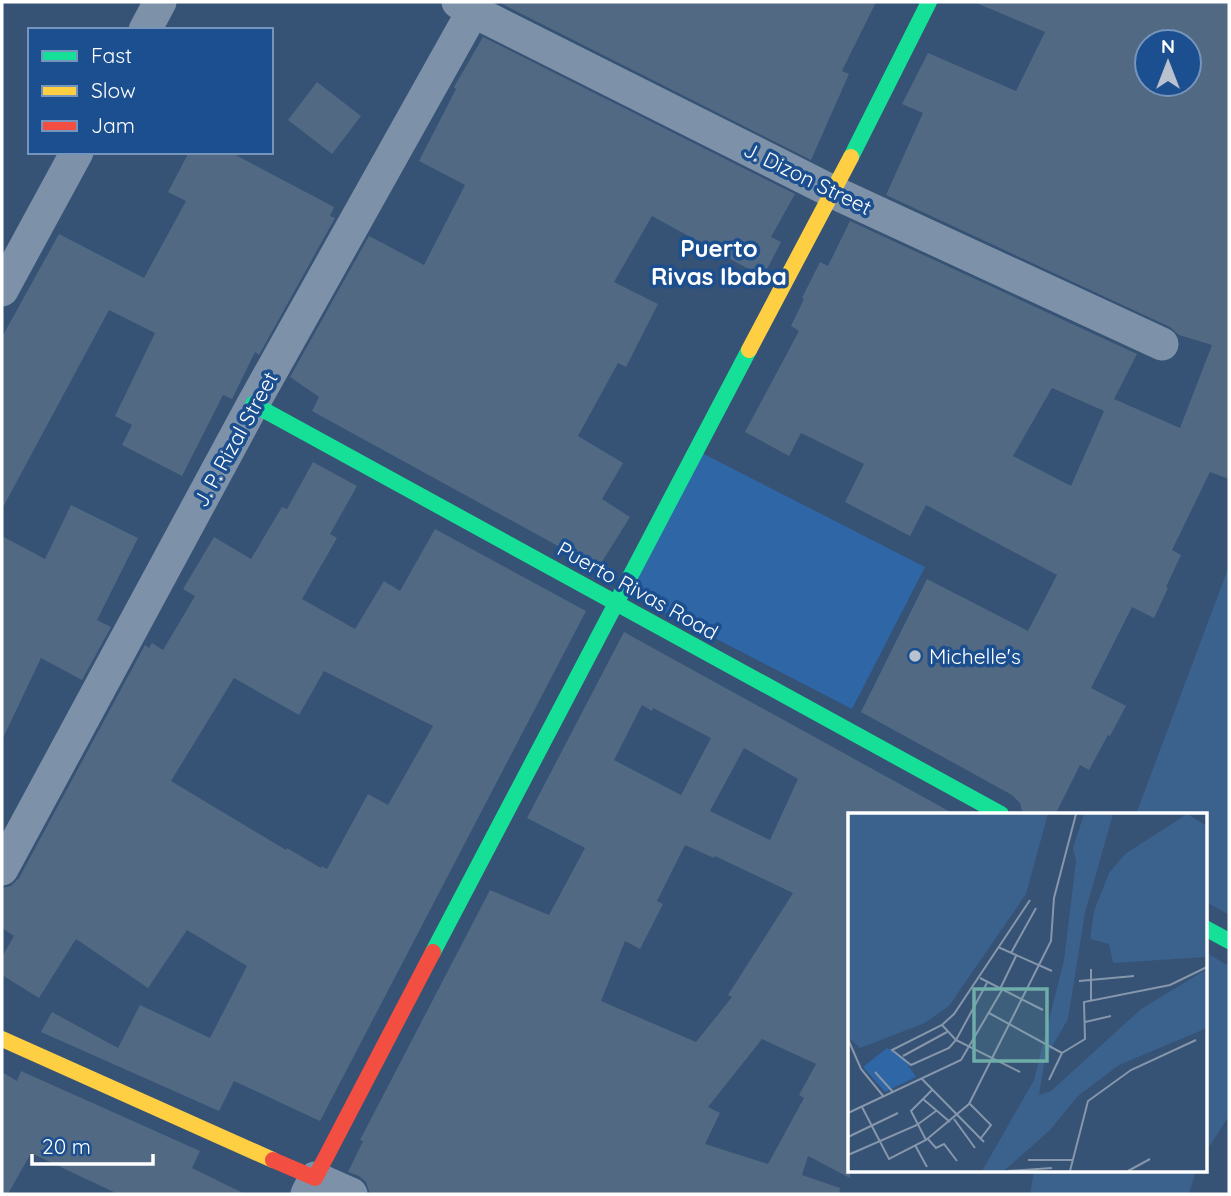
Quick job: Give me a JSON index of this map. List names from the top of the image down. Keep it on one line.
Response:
{"streets":{"street":["J. Dizon Street","J. P. Rizal Street","Puerto Rivas Road"]},"crossings":[["J. Dizon Street","J. P. Rizal Street"],["J. P. Rizal Street","Puerto Rivas Road"]],"districts":["Puerto Rivas Ibaba"],"places":["Michelle's"],"legend":["Fast","Slow","Jam"],"scale_bar":"20 m","north":"top"}
